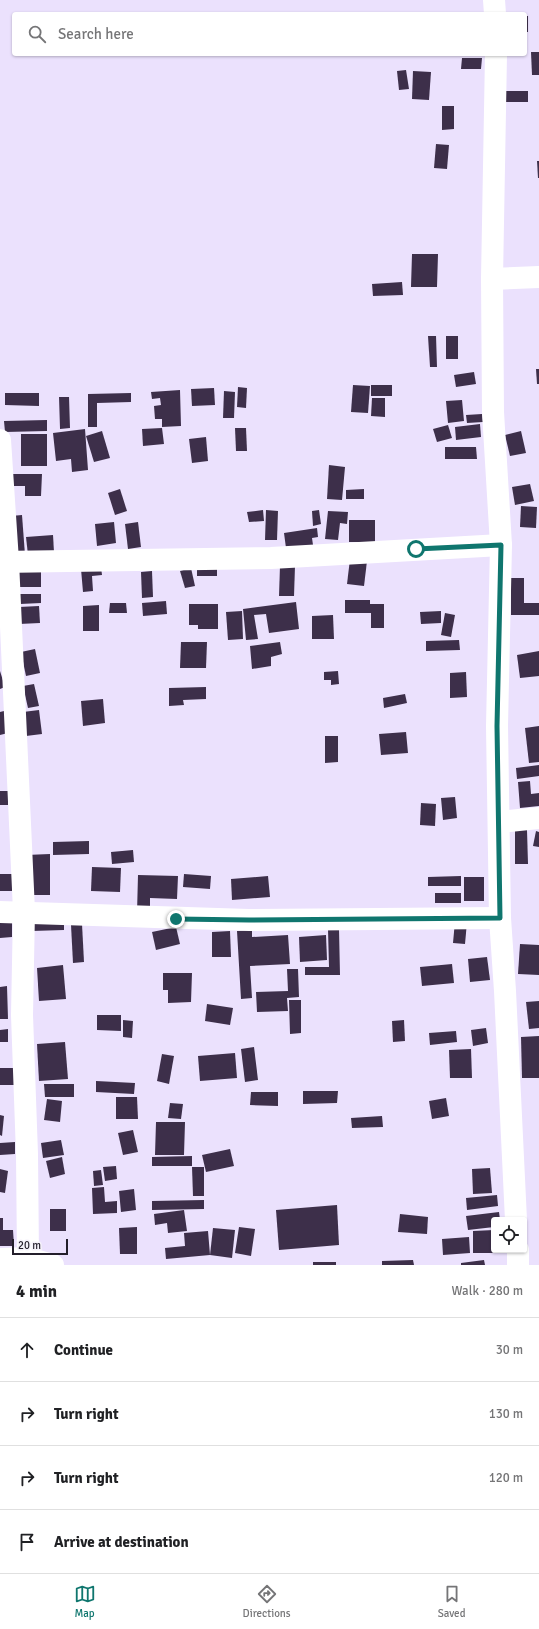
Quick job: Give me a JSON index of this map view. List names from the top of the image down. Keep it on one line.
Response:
{"scale_bar":"20 m","page":{"search":"Search here","scale":"20 m","heading":["4 min","Walk · 280 m"],"list":[["Continue","30 m"],["Turn right","130 m"],["Turn right","120 m"],"Arrive at destination"],"nav":["Map","Directions","Saved"]}}
